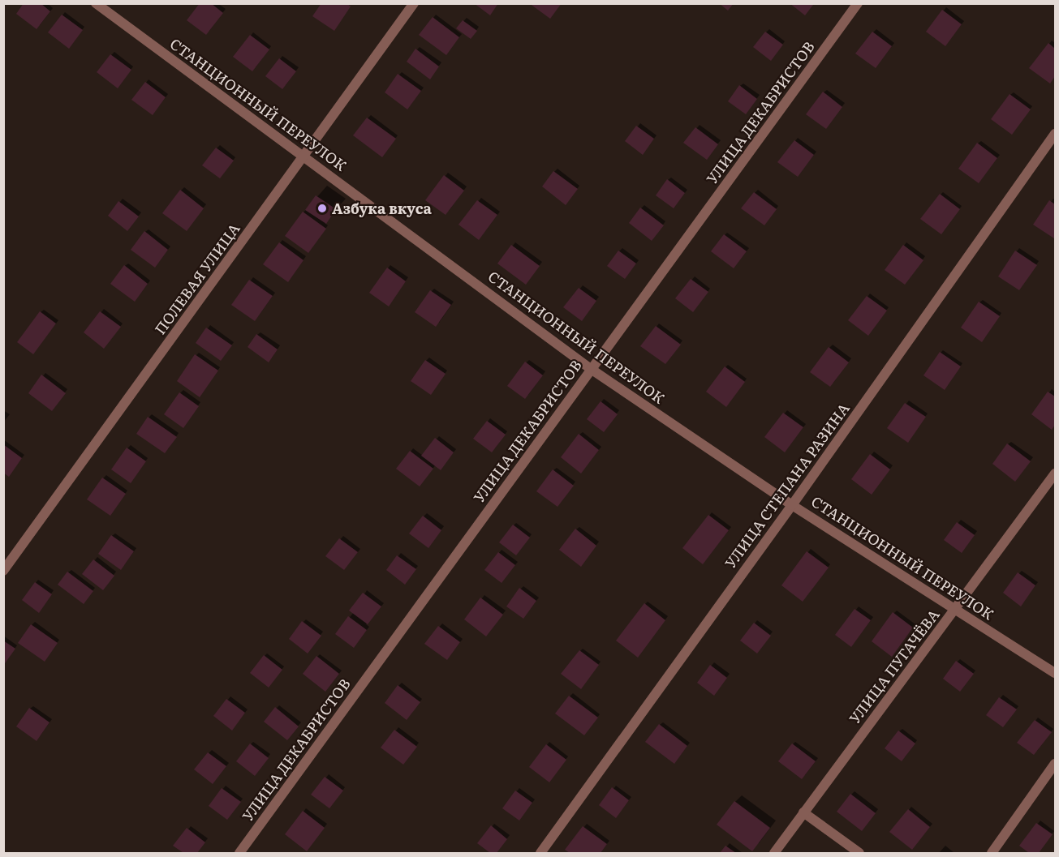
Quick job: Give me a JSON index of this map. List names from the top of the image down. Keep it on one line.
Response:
{"streets":{"street":["СТАНЦИОННЫЙ ПЕРЕУЛОК","УЛИЦА ДЕКАБРИСТОВ","ПОЛЕВАЯ УЛИЦА","УЛИЦА СТЕПАНА РАЗИНА","УЛИЦА ПУГАЧЁВА"]},"crossings":[["СТАНЦИОННЫЙ ПЕРЕУЛОК","УЛИЦА ДЕКАБРИСТОВ"],["СТАНЦИОННЫЙ ПЕРЕУЛОК","ПОЛЕВАЯ УЛИЦА"],["СТАНЦИОННЫЙ ПЕРЕУЛОК","УЛИЦА СТЕПАНА РАЗИНА"],["СТАНЦИОННЫЙ ПЕРЕУЛОК","УЛИЦА ПУГАЧЁВА"]],"places":["Азбука вкуса"]}
